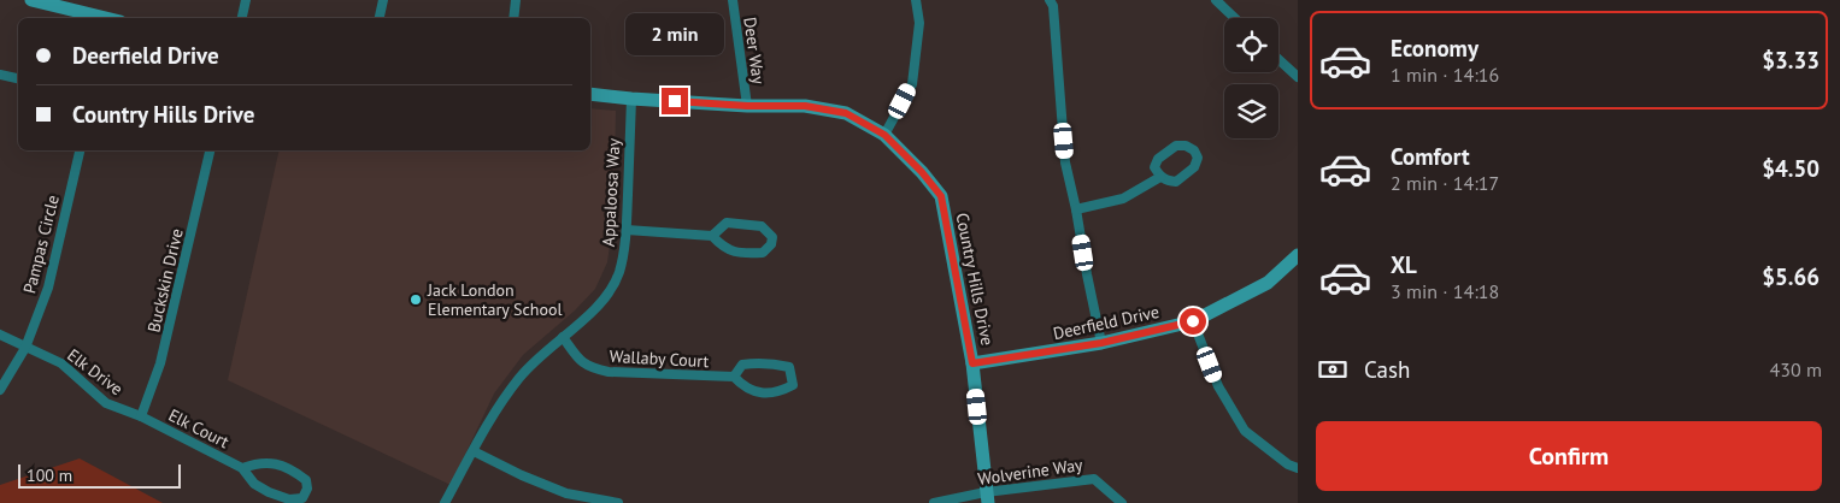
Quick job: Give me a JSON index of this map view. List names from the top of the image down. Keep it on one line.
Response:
{"streets":{"street":["Deer Way","Appaloosa Way","Pampas Circle","Country Hills Drive","Buckskin Drive","Deerfield Drive","Wallaby Court","Elk Drive","Elk Court","Wolverine Way"]},"crossings":[["Deer Way","Country Hills Drive"],["Appaloosa Way","Country Hills Drive"],["Appaloosa Way","Wallaby Court"],["Pampas Circle","Elk Drive"],["Country Hills Drive","Deerfield Drive"],["Country Hills Drive","Wolverine Way"],["Buckskin Drive","Elk Drive"],["Buckskin Drive","Elk Court"],["Elk Drive","Elk Court"]],"places":["Jack London Elementary School"],"scale_bar":"100 m","page":{"list":[{"name":"Economy","note":"1 min · 14:16","value":"$3.33"},{"name":"Comfort","note":"2 min · 14:17","value":"$4.50"},{"name":"XL","note":"3 min · 14:18","value":"$5.66"}],"bubble":"2 min","banner":["Deerfield Drive","Country Hills Drive"],"pay":["Cash","430 m"],"buttons":"Confirm","scale":"100 m"}}
